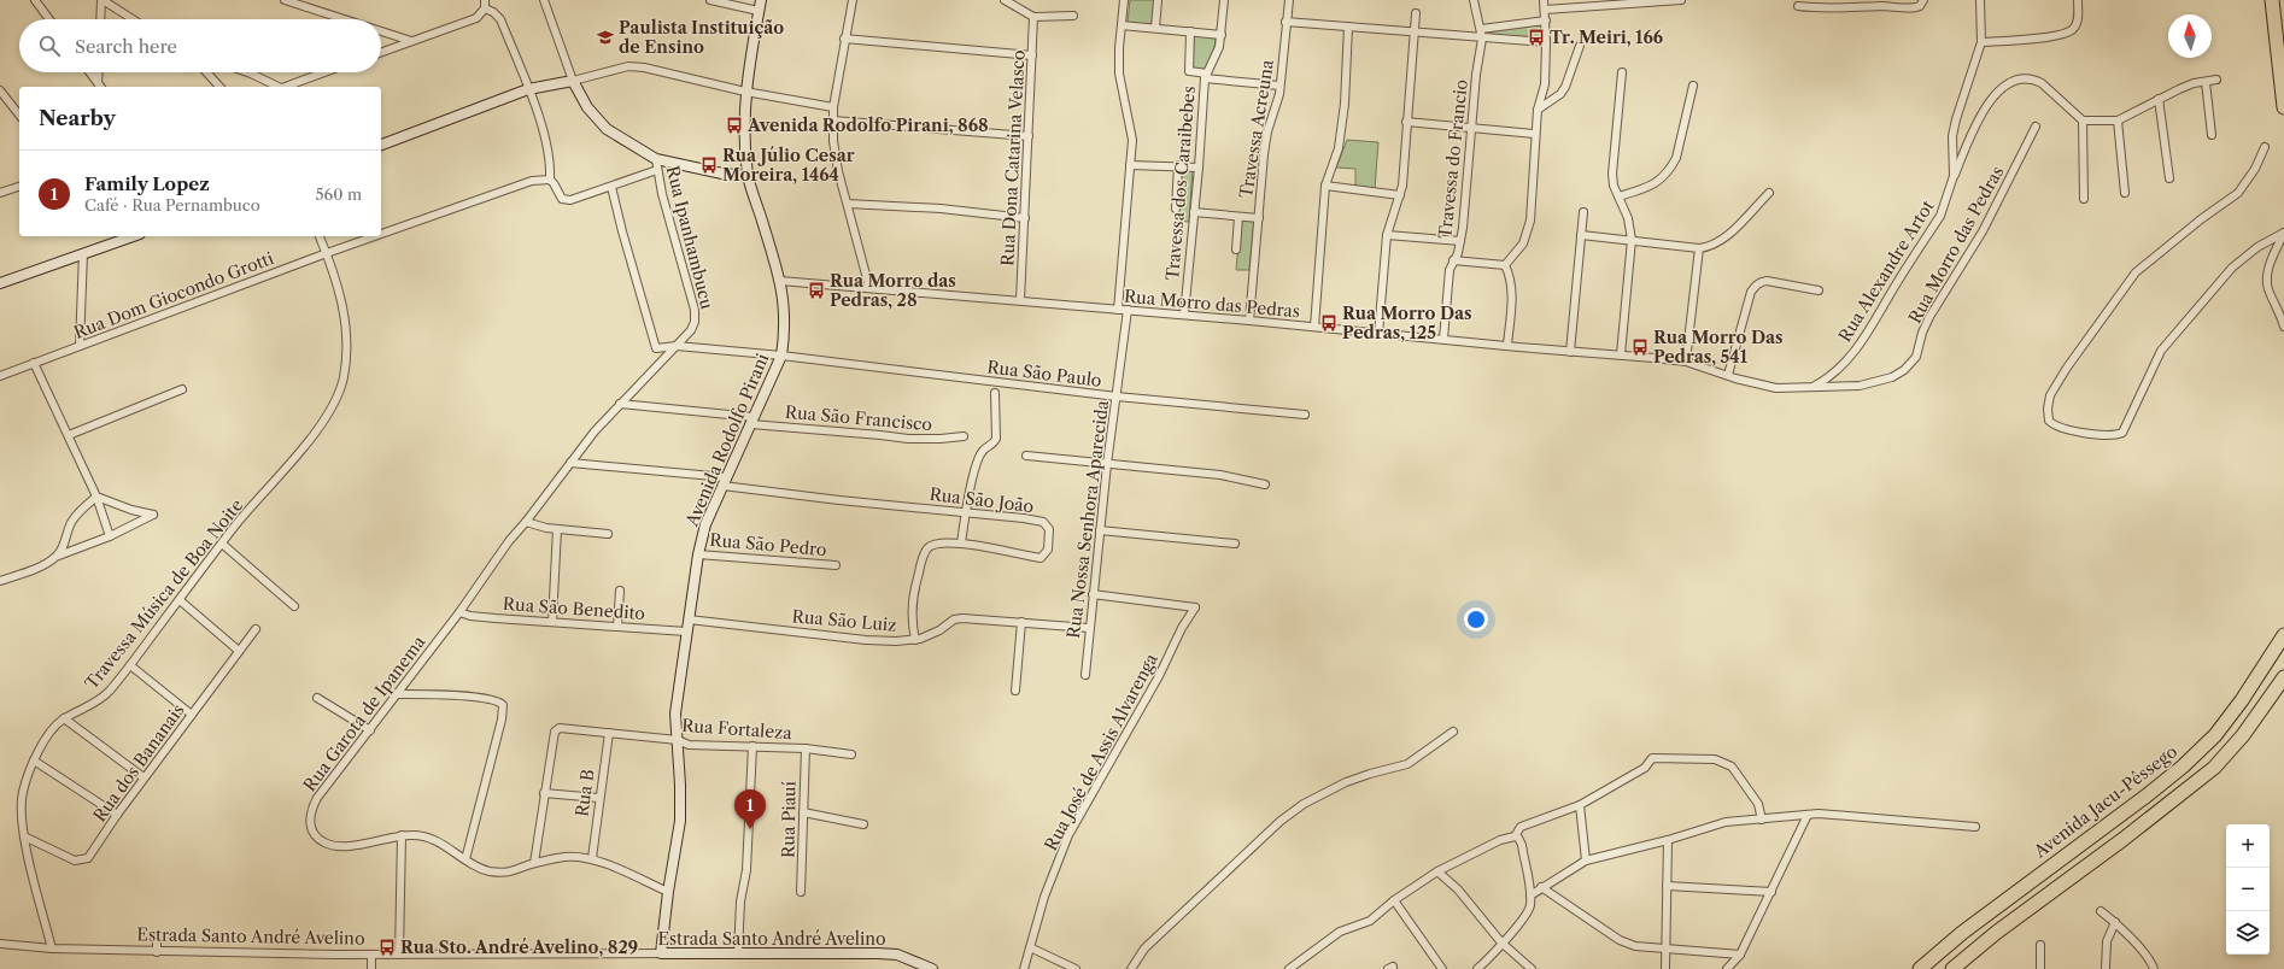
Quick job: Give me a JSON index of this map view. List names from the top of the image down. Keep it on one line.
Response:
{"streets":{"highway":["Avenida Jacu-Pêssego"],"main road":["Avenida Rodolfo Pirani","Estrada Santo André Avelino"],"street":["Travessa Acreuna","Rua Dona Catarina Velasco","Travessa do Francio","Travessa dos Caraibebes","Rua Ipanhambucu","Rua Morro das Pedras","Rua Alexandre Artot","Rua Dom Giocondo Grotti","Rua São Paulo","Rua São Francisco","Rua São João","Rua Nossa Senhora Aparecida","Rua São Pedro","Travessa Música de Boa Noite","Rua São Benedito","Rua São Luiz","Rua Garota de Ipanema","Rua Fortaleza","Rua José de Assis Alvarenga","Rua dos Bananais","Rua B","Rua Piauí"]},"crossings":[["Travessa Acreuna","Rua Morro das Pedras"],["Rua Dona Catarina Velasco","Rua Morro das Pedras"],["Travessa do Francio","Rua Morro das Pedras"],["Travessa dos Caraibebes","Rua Morro das Pedras"],["Rua Ipanhambucu","Rua São Paulo"],["Rua Ipanhambucu","Rua Garota de Ipanema"],["Rua Morro das Pedras","Rua Alexandre Artot"],["Rua Morro das Pedras","Avenida Rodolfo Pirani"],["Rua Morro das Pedras","Rua Nossa Senhora Aparecida"],["Rua Dom Giocondo Grotti","Travessa Música de Boa Noite"],["Rua São Paulo","Avenida Rodolfo Pirani"],["Rua São Paulo","Rua Nossa Senhora Aparecida"],["Rua São Paulo","Rua Garota de Ipanema"],["Rua São Francisco","Avenida Rodolfo Pirani"],["Rua São Francisco","Rua Garota de Ipanema"],["Avenida Rodolfo Pirani","Rua São João"],["Avenida Rodolfo Pirani","Rua São Pedro"],["Avenida Rodolfo Pirani","Rua São Benedito"],["Avenida Rodolfo Pirani","Rua São Luiz"],["Avenida Rodolfo Pirani","Rua Garota de Ipanema"],["Avenida Rodolfo Pirani","Rua Fortaleza"],["Avenida Rodolfo Pirani","Estrada Santo André Avelino"],["Rua São João","Rua São Luiz"],["Rua São João","Rua Garota de Ipanema"],["Rua Nossa Senhora Aparecida","Rua São Luiz"],["Rua Nossa Senhora Aparecida","Rua José de Assis Alvarenga"],["Travessa Música de Boa Noite","Rua dos Bananais"],["Travessa Música de Boa Noite","Estrada Santo André Avelino"],["Rua São Benedito","Rua Garota de Ipanema"],["Rua Garota de Ipanema","Rua B"],["Rua Fortaleza","Rua B"],["Rua Fortaleza","Rua Piauí"]],"places":{"school or university":["Paulista Instituição de Ensino"],"bus stop":["Tr. Meiri, 166","Avenida Rodolfo Pirani, 868","Rua Júlio Cesar Moreira, 1464","Rua Morro das Pedras, 28","Rua Morro Das Pedras, 125","Rua Morro Das Pedras, 541","Rua Sto. André Avelino, 829"]},"north":"top","page":{"search":"Search here","heading":"Nearby","list":[{"mark":"1","name":"Family Lopez","note":"Café · Rua Pernambuco","value":"560 m"}],"pins":"1","map_buttons":["+","−"]}}
